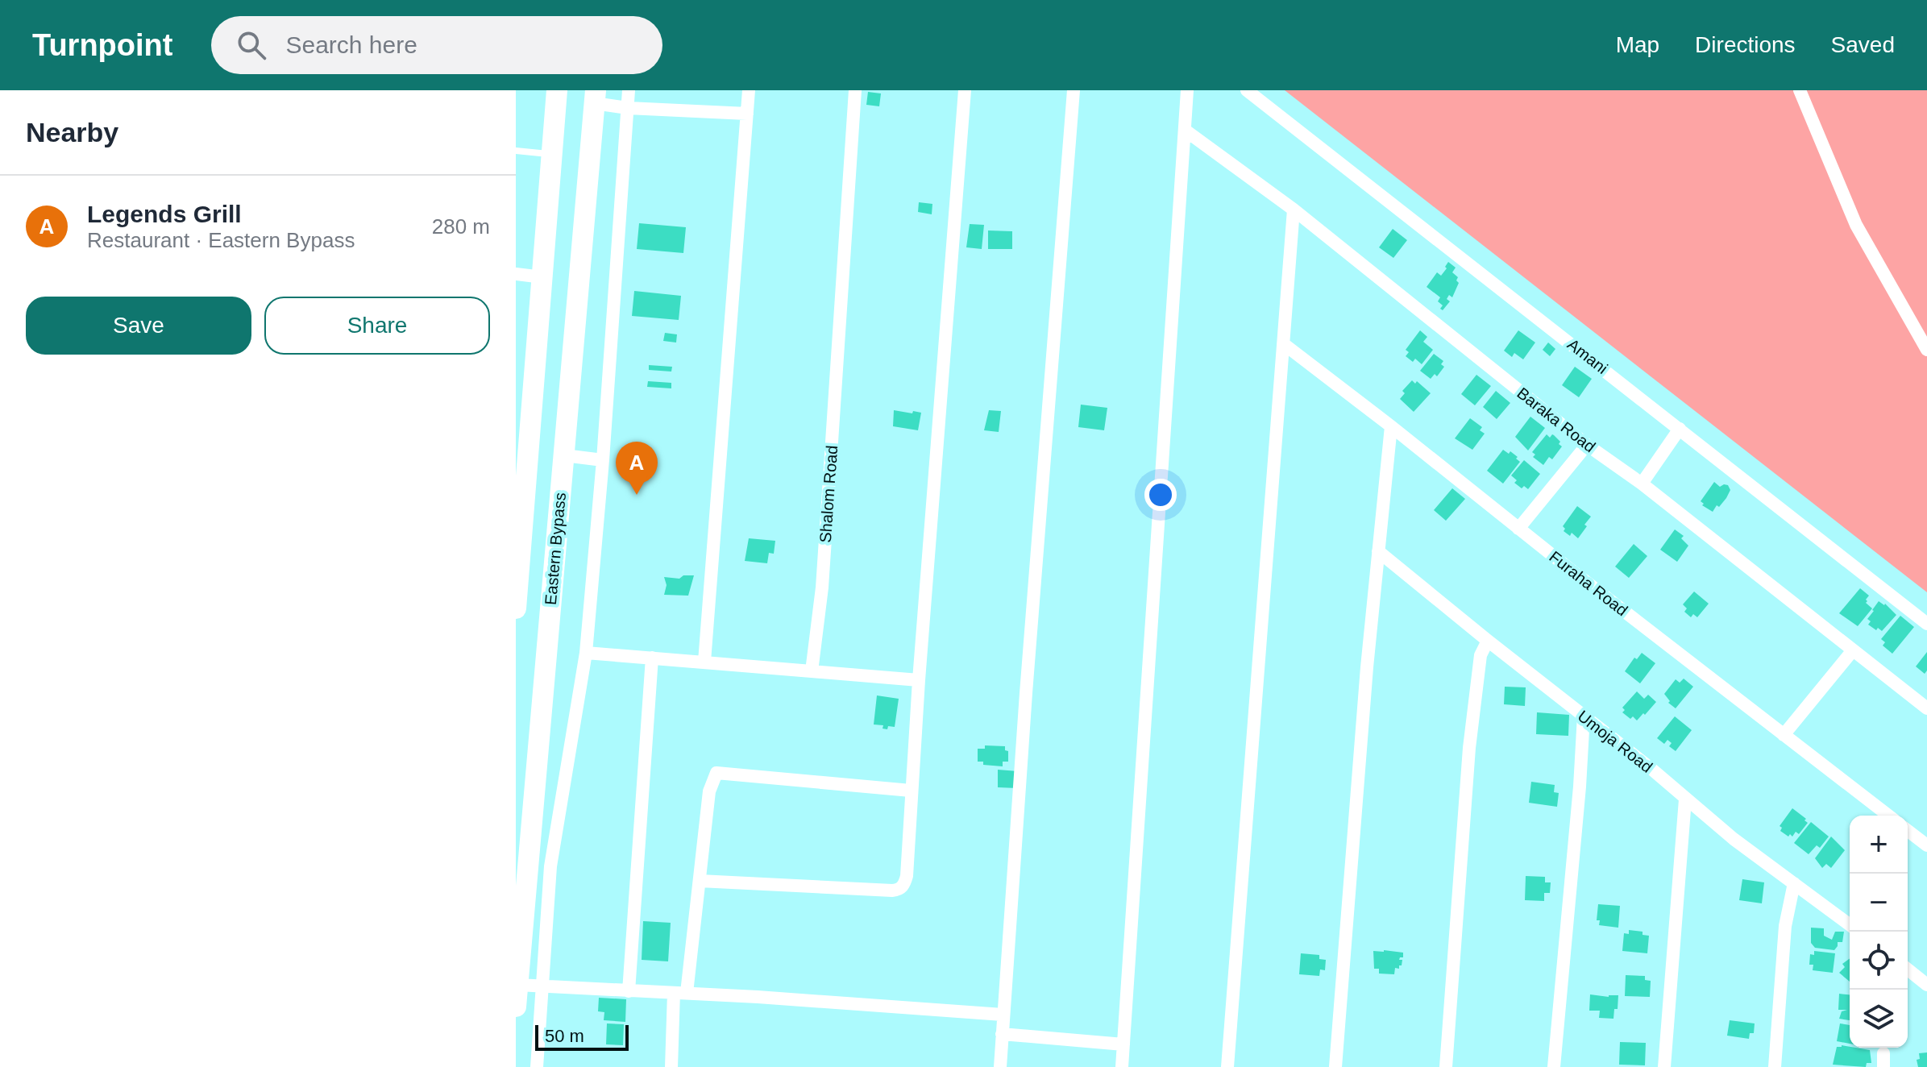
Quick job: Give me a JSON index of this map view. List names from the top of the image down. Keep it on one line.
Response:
{"streets":{"main road":["Eastern Bypass"],"street":["Amani","Baraka Road","Shalom Road","Furaha Road","Umoja Road"]},"scale_bar":"50 m","page":{"header":"Turnpoint","search":"Search here","nav":["Map","Directions","Saved"],"heading":"Nearby","list":[{"mark":"A","name":"Legends Grill","note":"Restaurant · Eastern Bypass","value":"280 m"}],"buttons":["Save","Share"],"pins":"A","map_buttons":["+","−"],"scale":"50 m"}}
